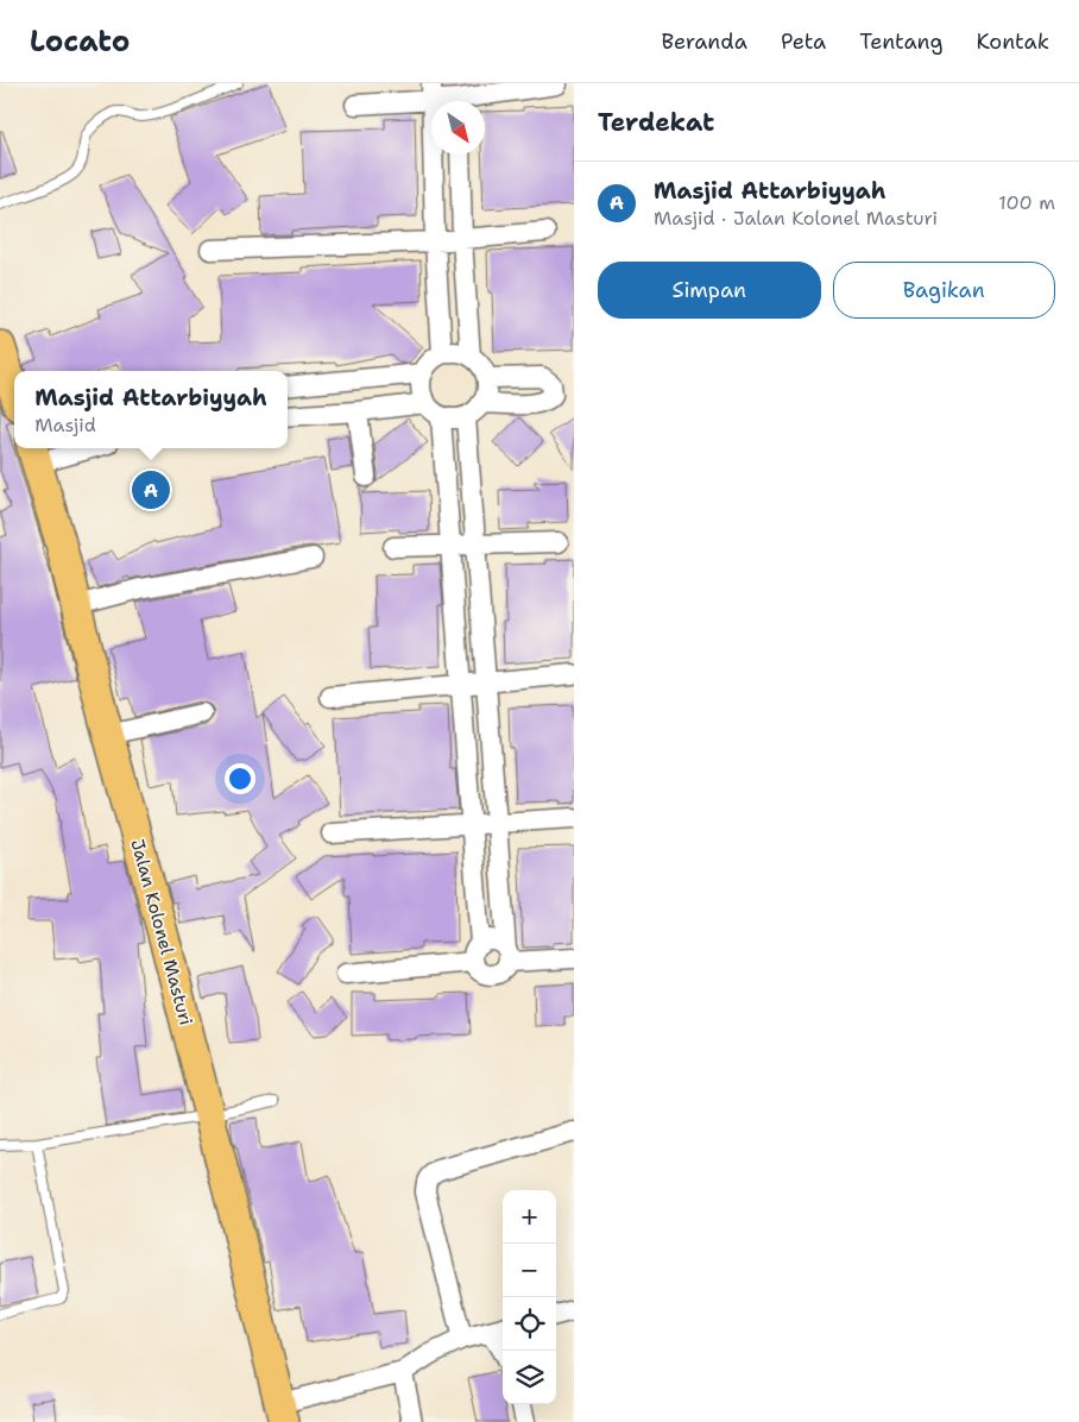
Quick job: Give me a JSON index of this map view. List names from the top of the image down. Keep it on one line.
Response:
{"streets":{"main road":["Jalan Kolonel Masturi"]},"north":"bottom right","page":{"header":"Locato","nav":["Beranda","Peta","Tentang","Kontak"],"heading":"Terdekat","list":[{"mark":"A","name":"Masjid Attarbiyyah","note":"Masjid · Jalan Kolonel Masturi","value":"100 m"}],"buttons":["Simpan","Bagikan"],"popup":["Masjid Attarbiyyah","Masjid"],"pins":"A","map_buttons":["+","−"]}}
